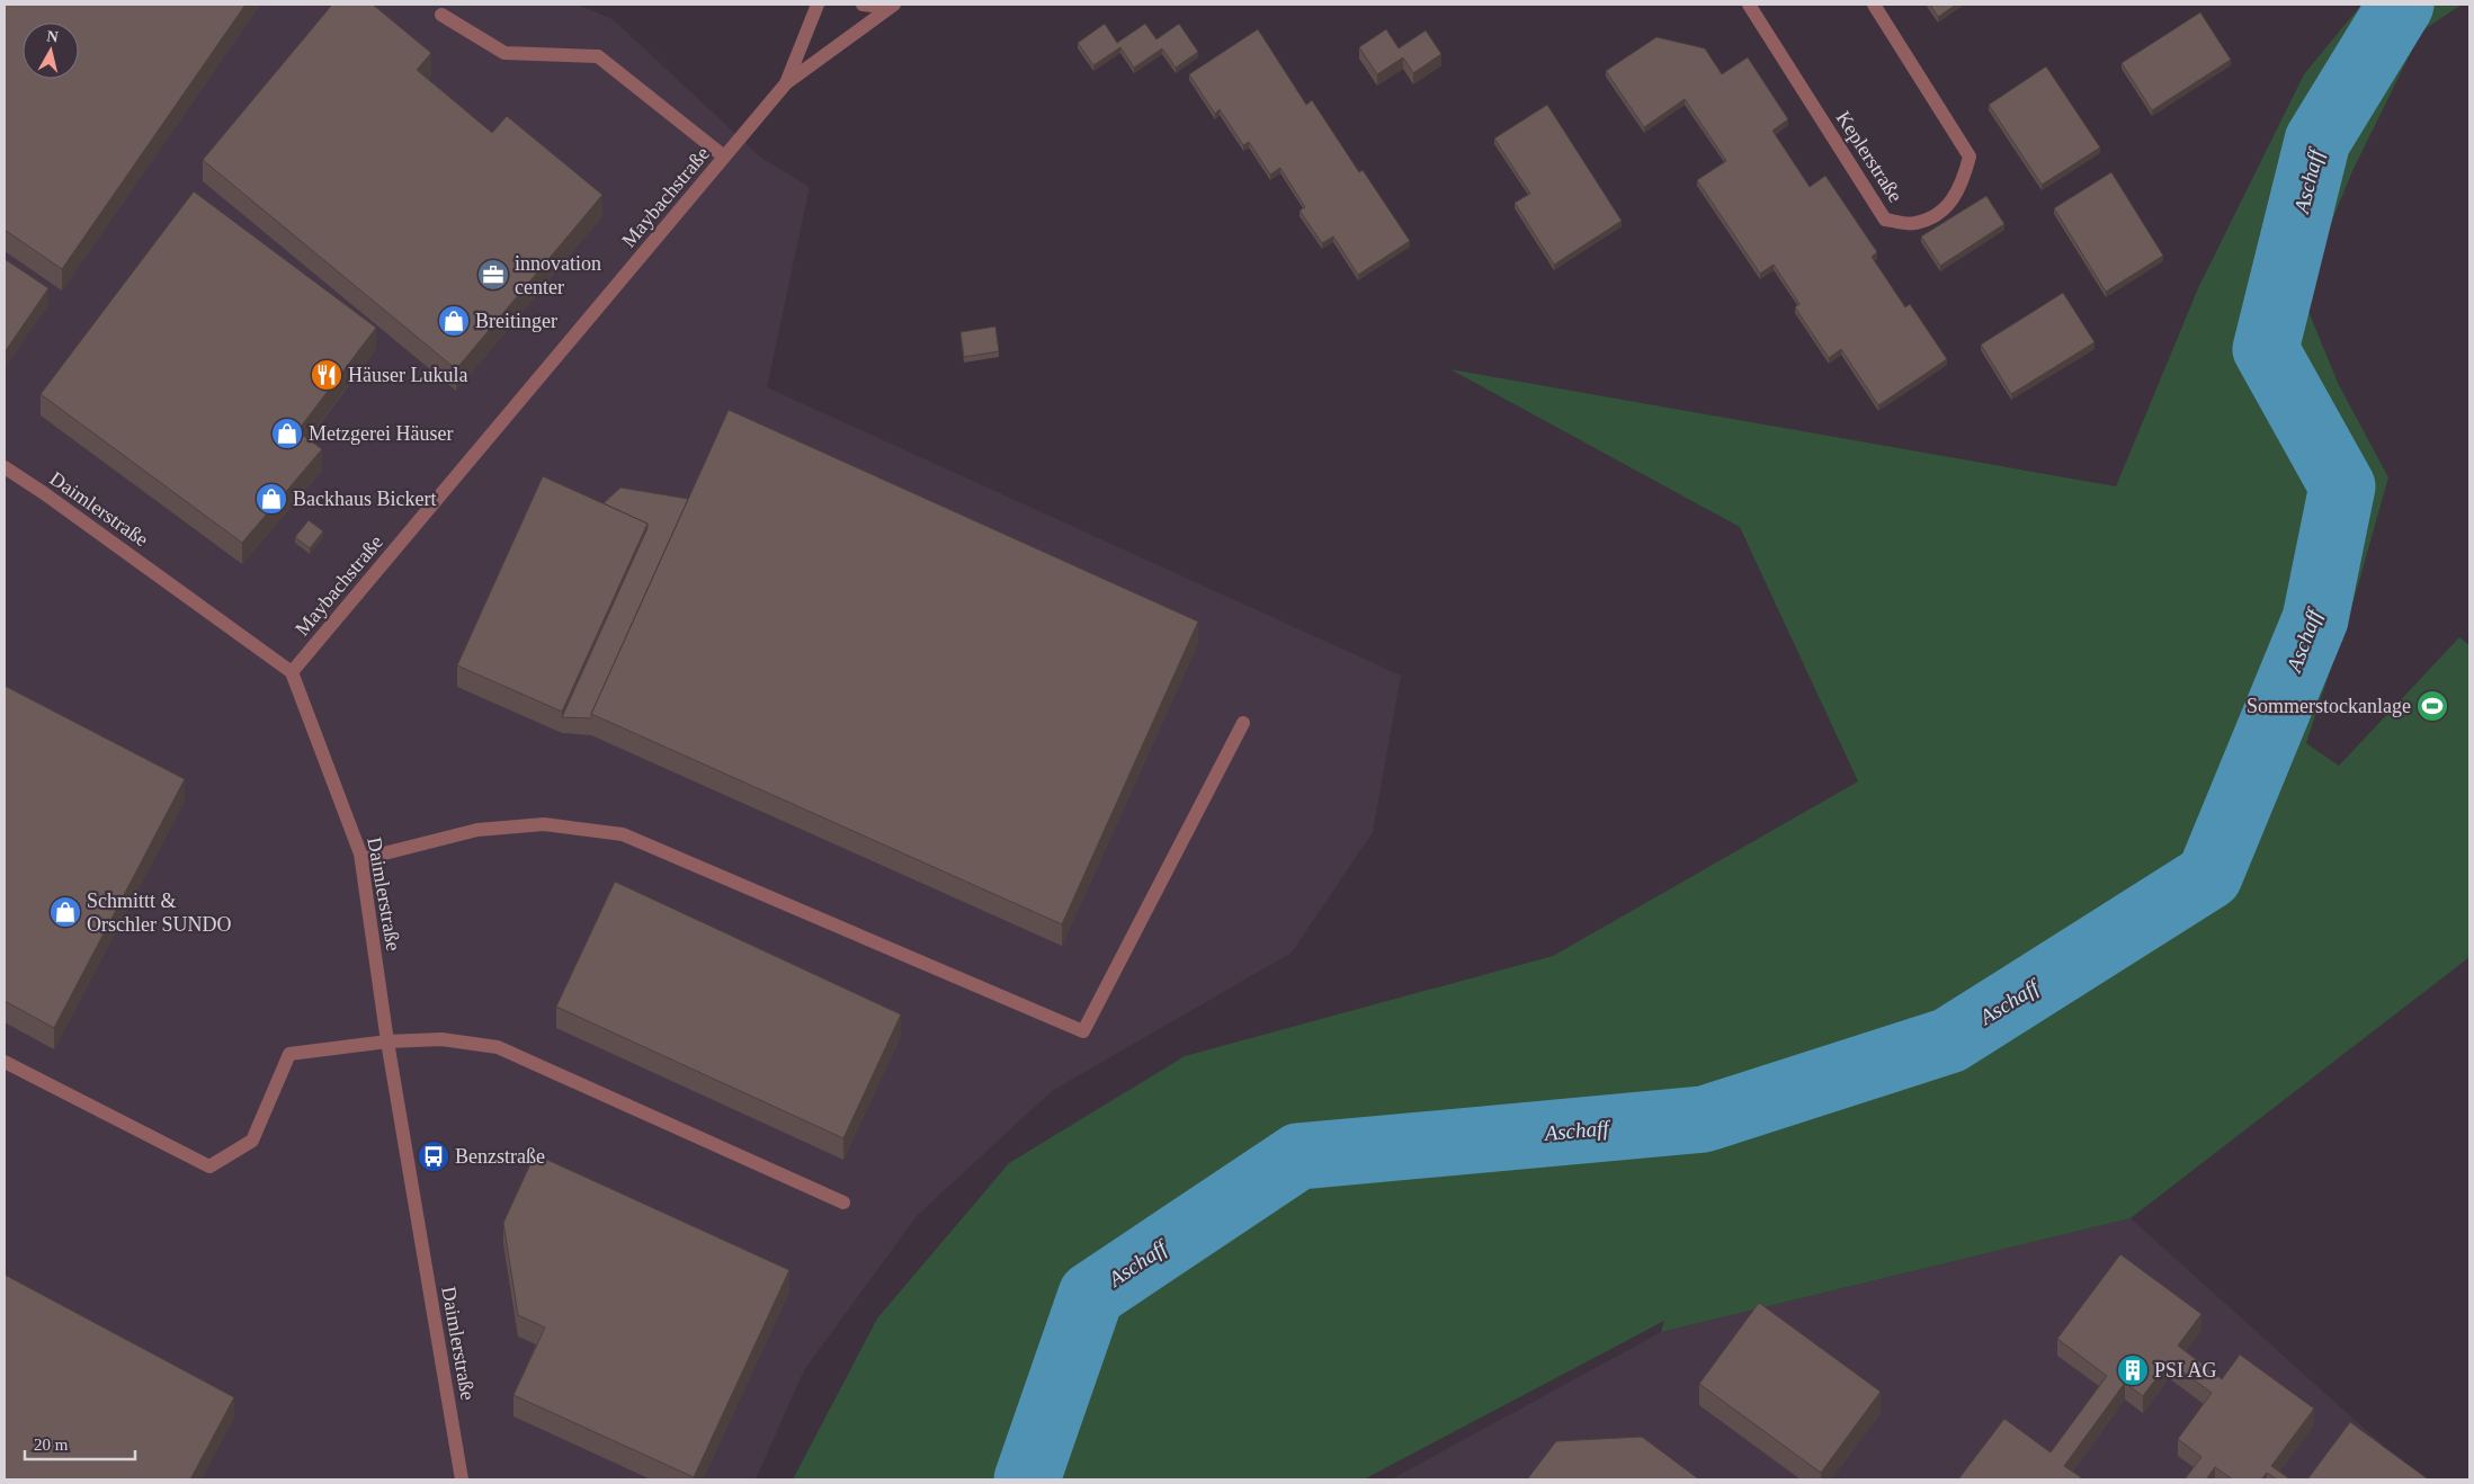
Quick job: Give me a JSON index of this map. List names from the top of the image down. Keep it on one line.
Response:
{"streets":{"street":["Keplerstraße","Maybachstraße","Daimlerstraße"]},"crossings":[["Maybachstraße","Daimlerstraße"]],"water":["Aschaff"],"places":{"office":["innovation center"],"shop":["Breitinger","Metzgerei Häuser","Backhaus Bickert","Schmittt & Orschler SUNDO"],"restaurant":["Häuser Lukula"],"sports":["Sommerstockanlage"],"bus stop":["Benzstraße"],"building":["PSI AG"]},"scale_bar":"20 m","north":"top"}
